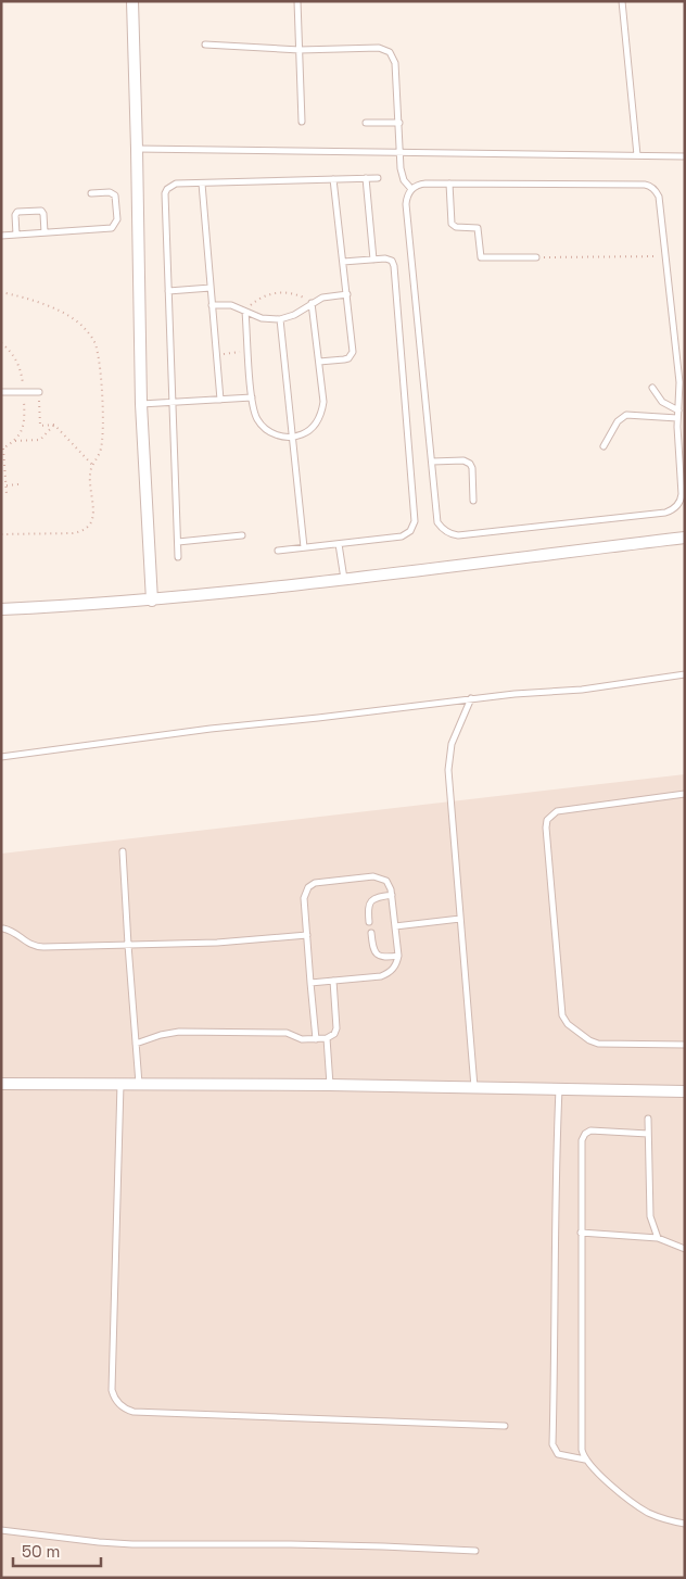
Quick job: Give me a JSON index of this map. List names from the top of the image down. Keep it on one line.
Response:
{"scale_bar":"50 m"}
